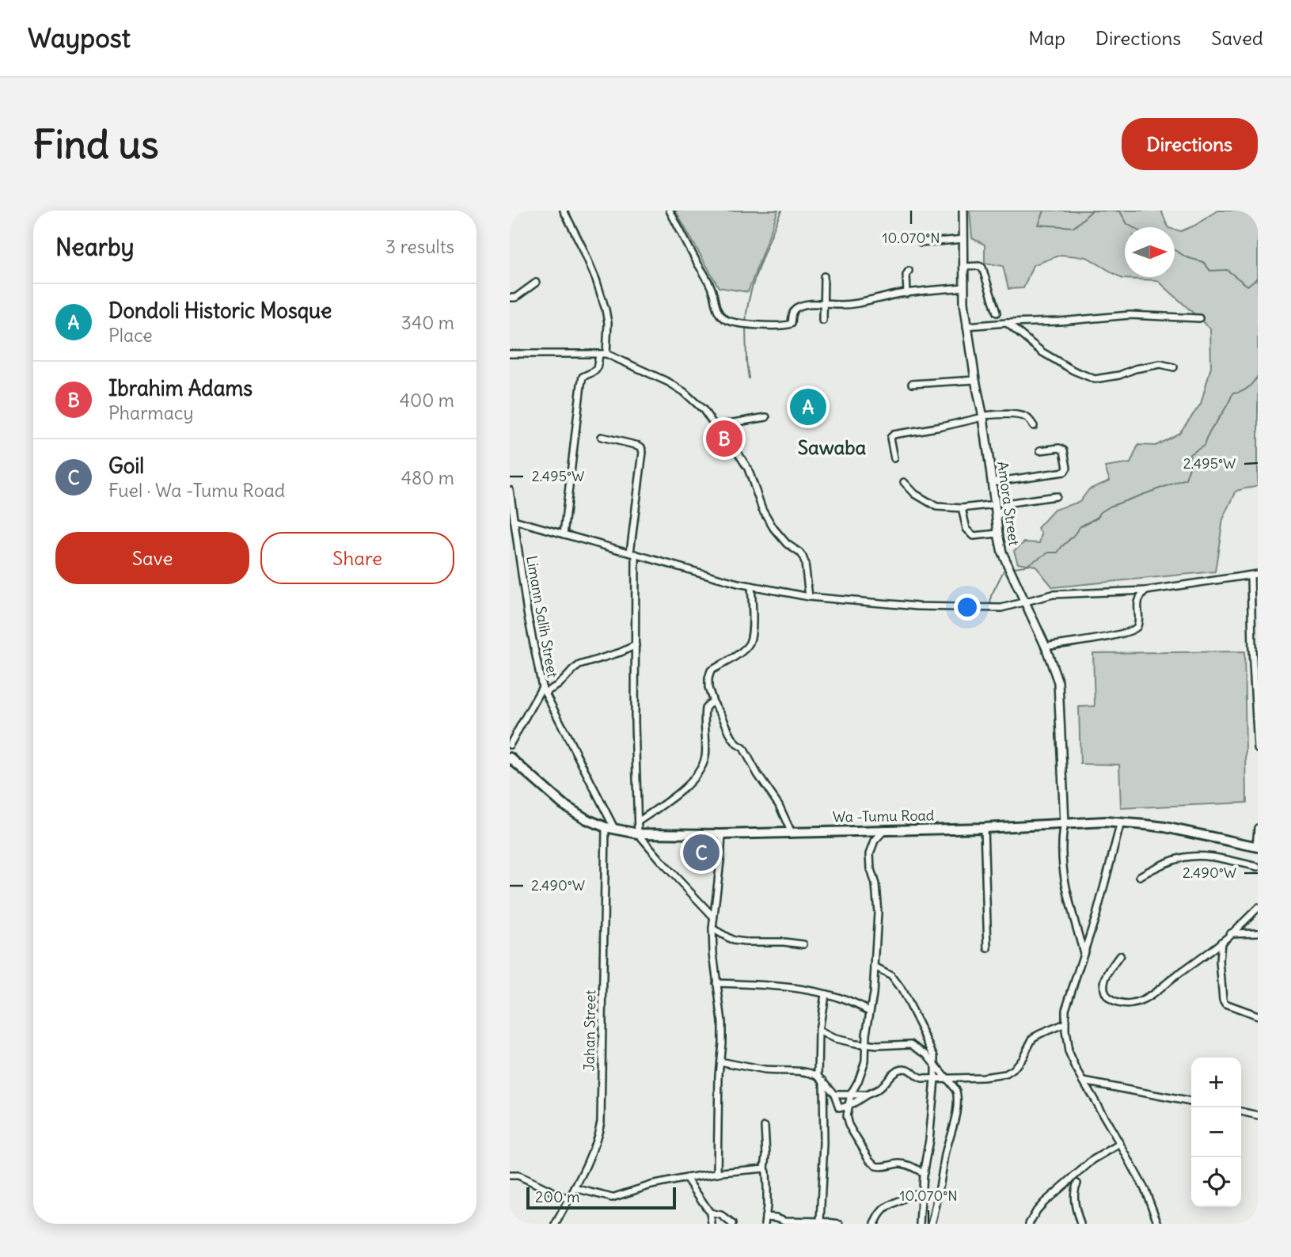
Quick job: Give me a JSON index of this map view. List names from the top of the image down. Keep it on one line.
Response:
{"streets":{"highway":["Wa -Tumu Road"],"street":["Amora Street","Limann Salih Street","Jahan Street"]},"crossings":[["Amora Street","Wa -Tumu Road"],["Limann Salih Street","Wa -Tumu Road"],["Wa -Tumu Road","Jahan Street"]],"districts":["Sawaba"],"scale_bar":"200 m","north":"right","page":{"header":"Waypost","nav":["Map","Directions","Saved"],"buttons":["Directions",["Save","Share"]],"title":"Find us","heading":["Nearby","3 results"],"list":[{"mark":"A","name":"Dondoli Historic Mosque","note":"Place","value":"340 m"},{"mark":"B","name":"Ibrahim Adams","note":"Pharmacy","value":"400 m"},{"mark":"C","name":"Goil","note":"Fuel · Wa -Tumu Road","value":"480 m"}],"pins":["A","B","C"],"map_buttons":["+","−"],"scale":"200 m"},"coordinates":["10.070°N","2.495°W","2.490°W"]}
